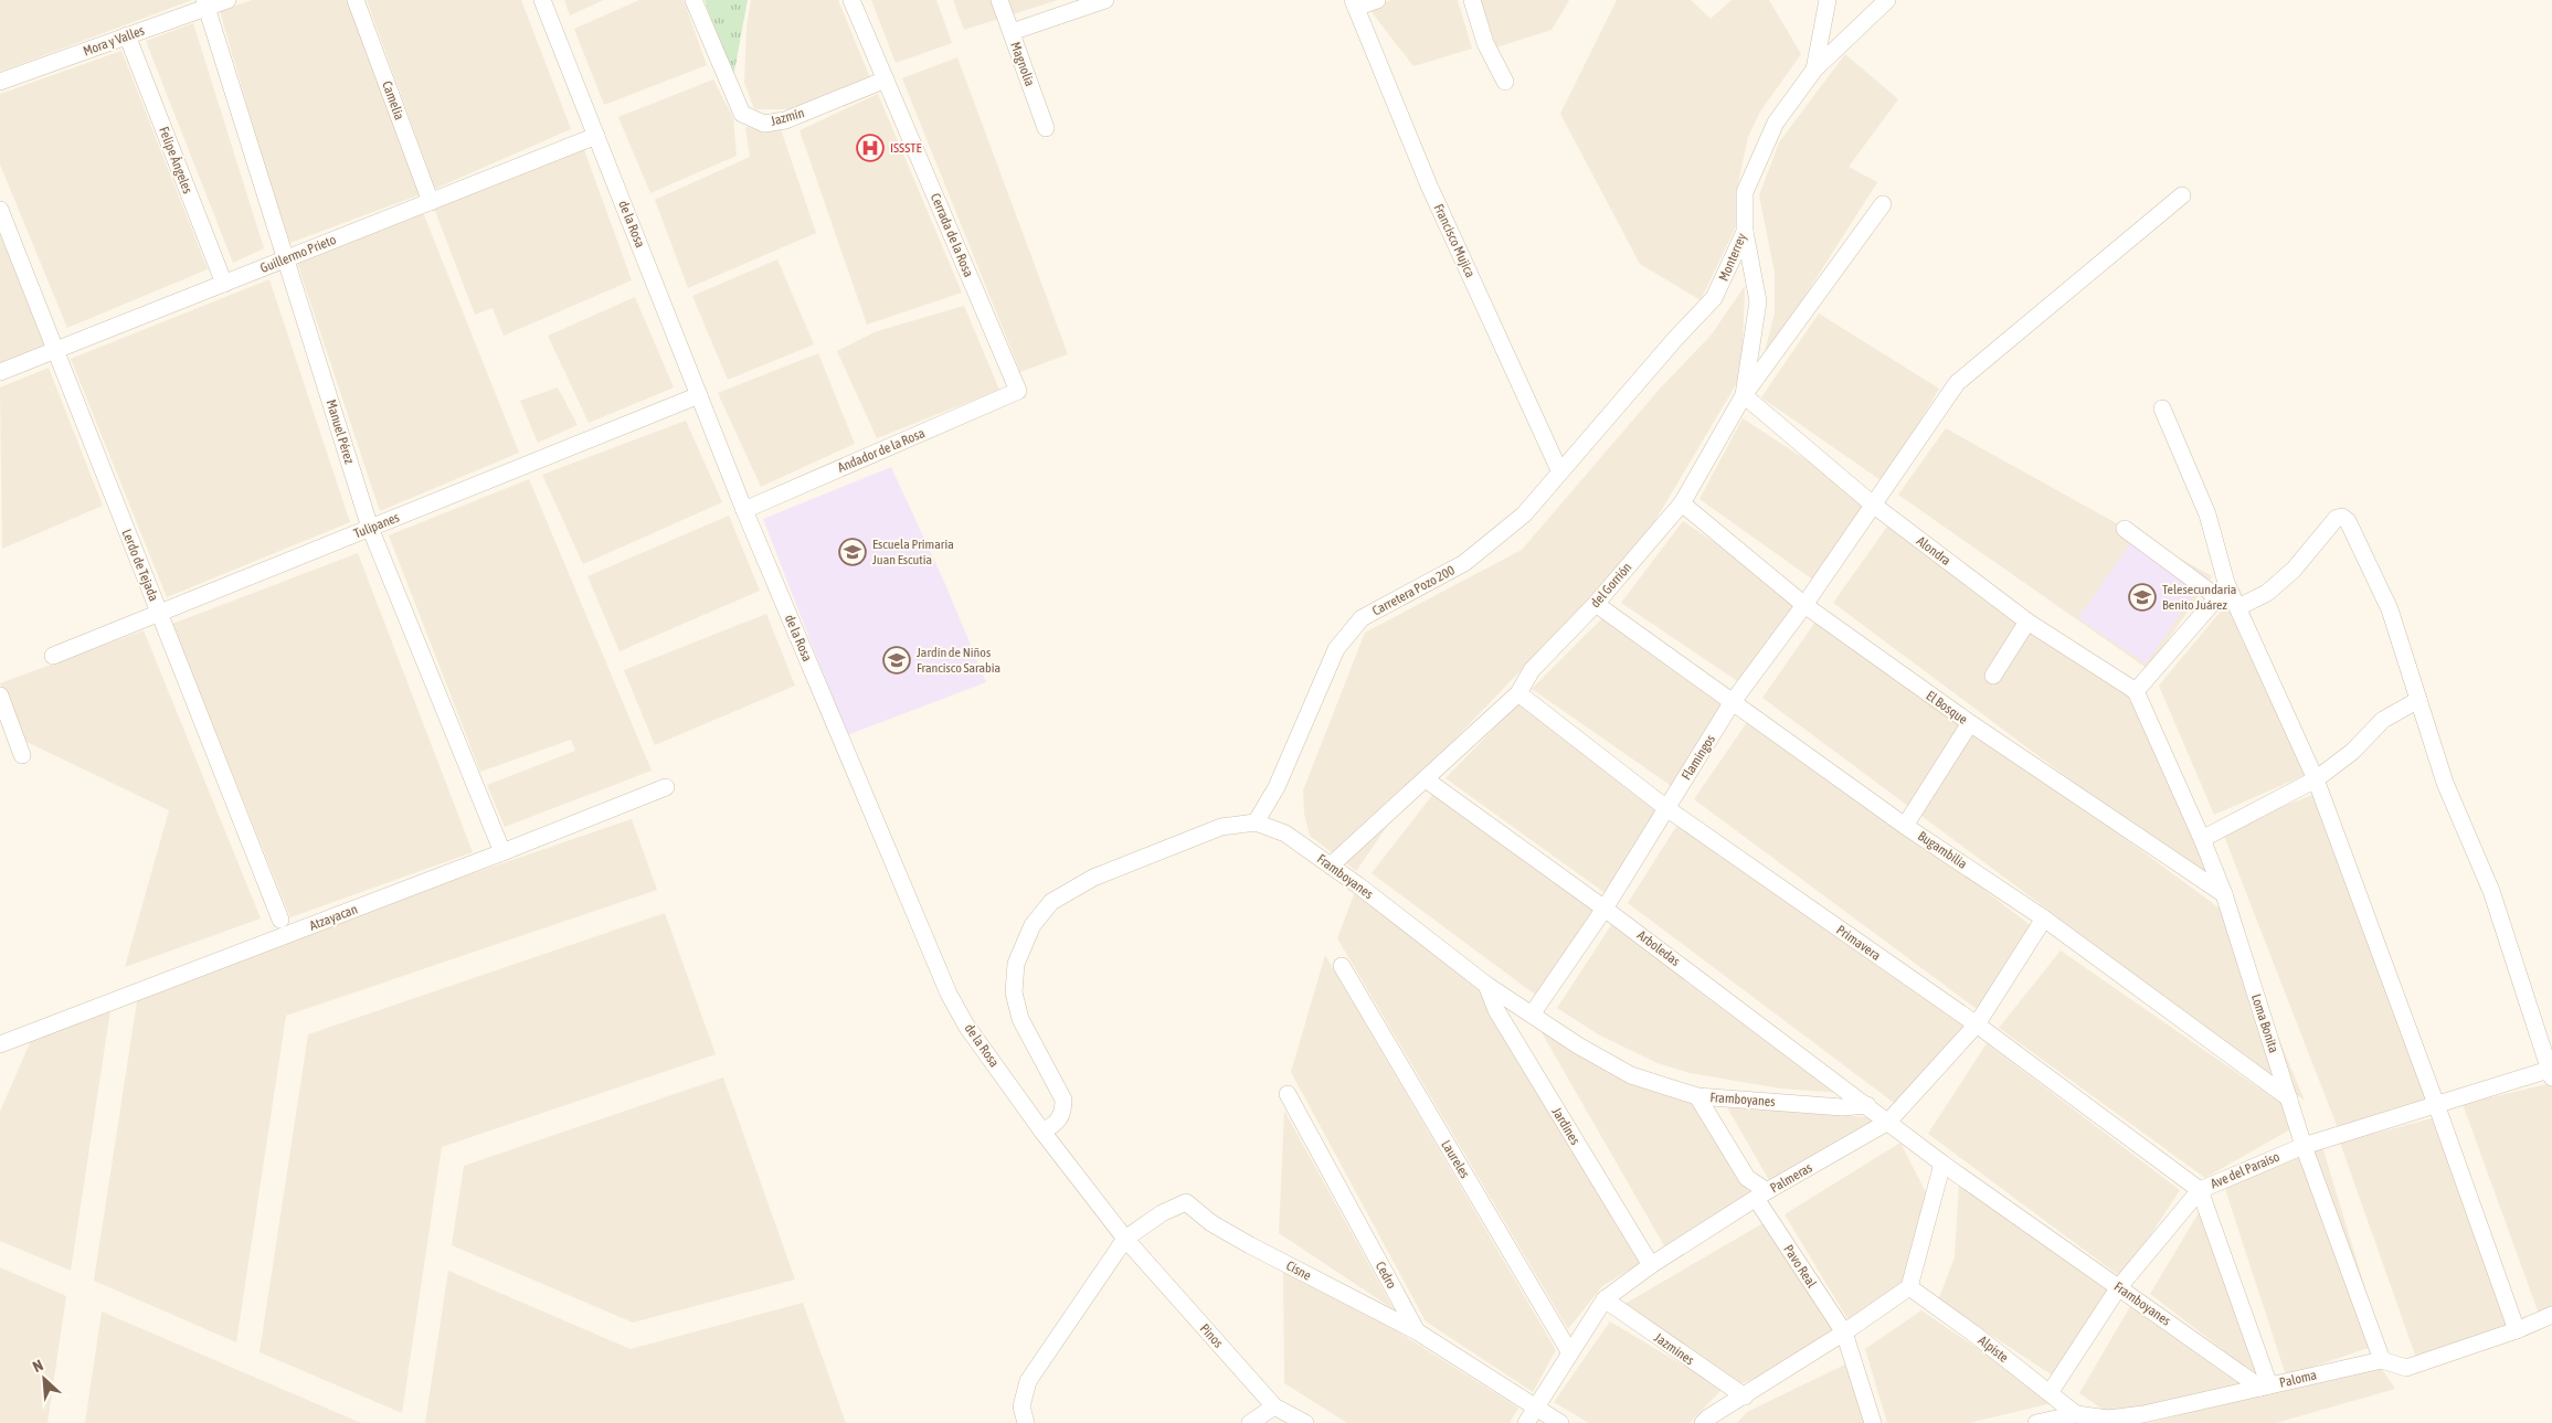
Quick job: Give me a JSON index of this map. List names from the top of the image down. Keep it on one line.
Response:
{"streets":{"street":["Mora y Valles","Magnolia","Camelia","Jazmín","Felipe Ángeles","de la Rosa","Cerrada de la Rosa","Francisco Mujica","Guillermo Prieto","Monterrey","Manuel Pérez","Andador de la Rosa","Tulipanes","Alondra","Lerdo de Tejada","del Gorrión","Carretera Pozo 200","El Bosque","Flamingos","Bugambilia","Framboyanes","Atzayacan","Primavera","Arboledas","Loma Bonita","Jardines","Laureles","Ave del Paraíso","Palmeras","Pavo Real","Cisne","Cedro","Pinos","Jazmines","Alpiste","Paloma"]},"crossings":[["Mora y Valles","Felipe Ángeles"],["Mora y Valles","Manuel Pérez"],["Camelia","Guillermo Prieto"],["Jazmín","Cerrada de la Rosa"],["Felipe Ángeles","Guillermo Prieto"],["de la Rosa","Guillermo Prieto"],["de la Rosa","Andador de la Rosa"],["de la Rosa","Tulipanes"],["de la Rosa","Framboyanes"],["de la Rosa","Cisne"],["de la Rosa","Pinos"],["Cerrada de la Rosa","Andador de la Rosa"],["Francisco Mujica","Monterrey"],["Francisco Mujica","Carretera Pozo 200"],["Guillermo Prieto","Manuel Pérez"],["Guillermo Prieto","Lerdo de Tejada"],["Monterrey","del Gorrión"],["Monterrey","Carretera Pozo 200"],["Manuel Pérez","Tulipanes"],["Manuel Pérez","Atzayacan"],["Tulipanes","Lerdo de Tejada"],["Alondra","del Gorrión"],["Alondra","Flamingos"],["Alondra","Loma Bonita"],["del Gorrión","El Bosque"],["del Gorrión","Bugambilia"],["del Gorrión","Framboyanes"],["del Gorrión","Primavera"],["del Gorrión","Arboledas"],["Carretera Pozo 200","Framboyanes"],["El Bosque","Flamingos"],["El Bosque","Loma Bonita"],["Flamingos","Bugambilia"],["Flamingos","Framboyanes"],["Flamingos","Primavera"],["Flamingos","Arboledas"],["Bugambilia","Loma Bonita"],["Bugambilia","Palmeras"],["Framboyanes","Arboledas"],["Framboyanes","Jardines"],["Framboyanes","Ave del Paraíso"],["Framboyanes","Palmeras"],["Framboyanes","Paloma"],["Primavera","Ave del Paraíso"],["Primavera","Palmeras"],["Arboledas","Palmeras"],["Loma Bonita","Ave del Paraíso"],["Loma Bonita","Paloma"],["Jardines","Palmeras"],["Laureles","Palmeras"],["Ave del Paraíso","Alpiste"],["Palmeras","Pavo Real"],["Palmeras","Cedro"],["Palmeras","Jazmines"],["Cisne","Cedro"],["Cisne","Pinos"],["Alpiste","Paloma"]],"places":{"hospital":["ISSSTE"],"school or university":["Escuela Primaria Juan Escutia","Telesecundaria Benito Juárez","Jardín de Niños Francisco Sarabia"]},"north":"top left"}
